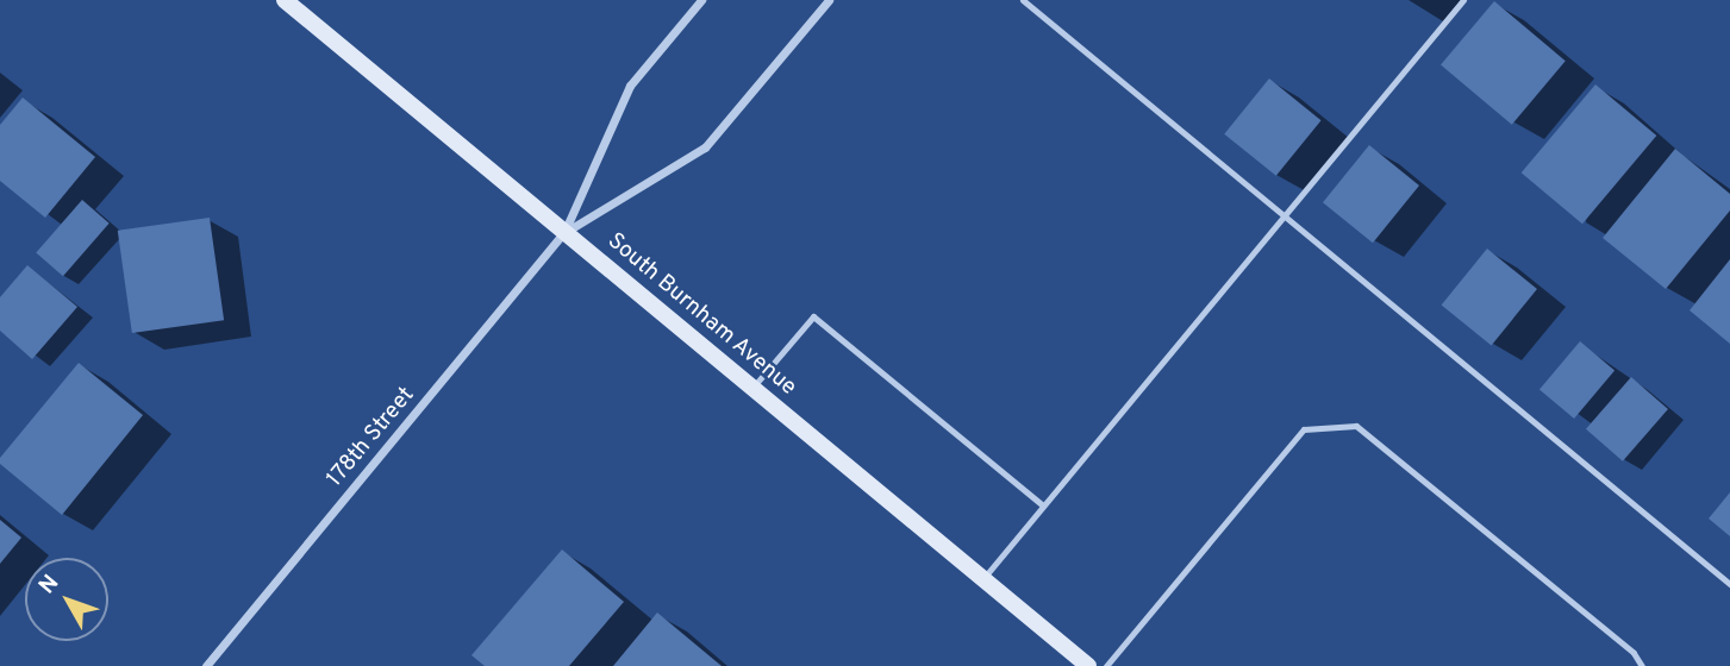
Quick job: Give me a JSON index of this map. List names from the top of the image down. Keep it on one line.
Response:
{"streets":{"main road":["South Burnham Avenue"],"street":["178th Street"]},"crossings":[["South Burnham Avenue","178th Street"]],"north":"top left"}
